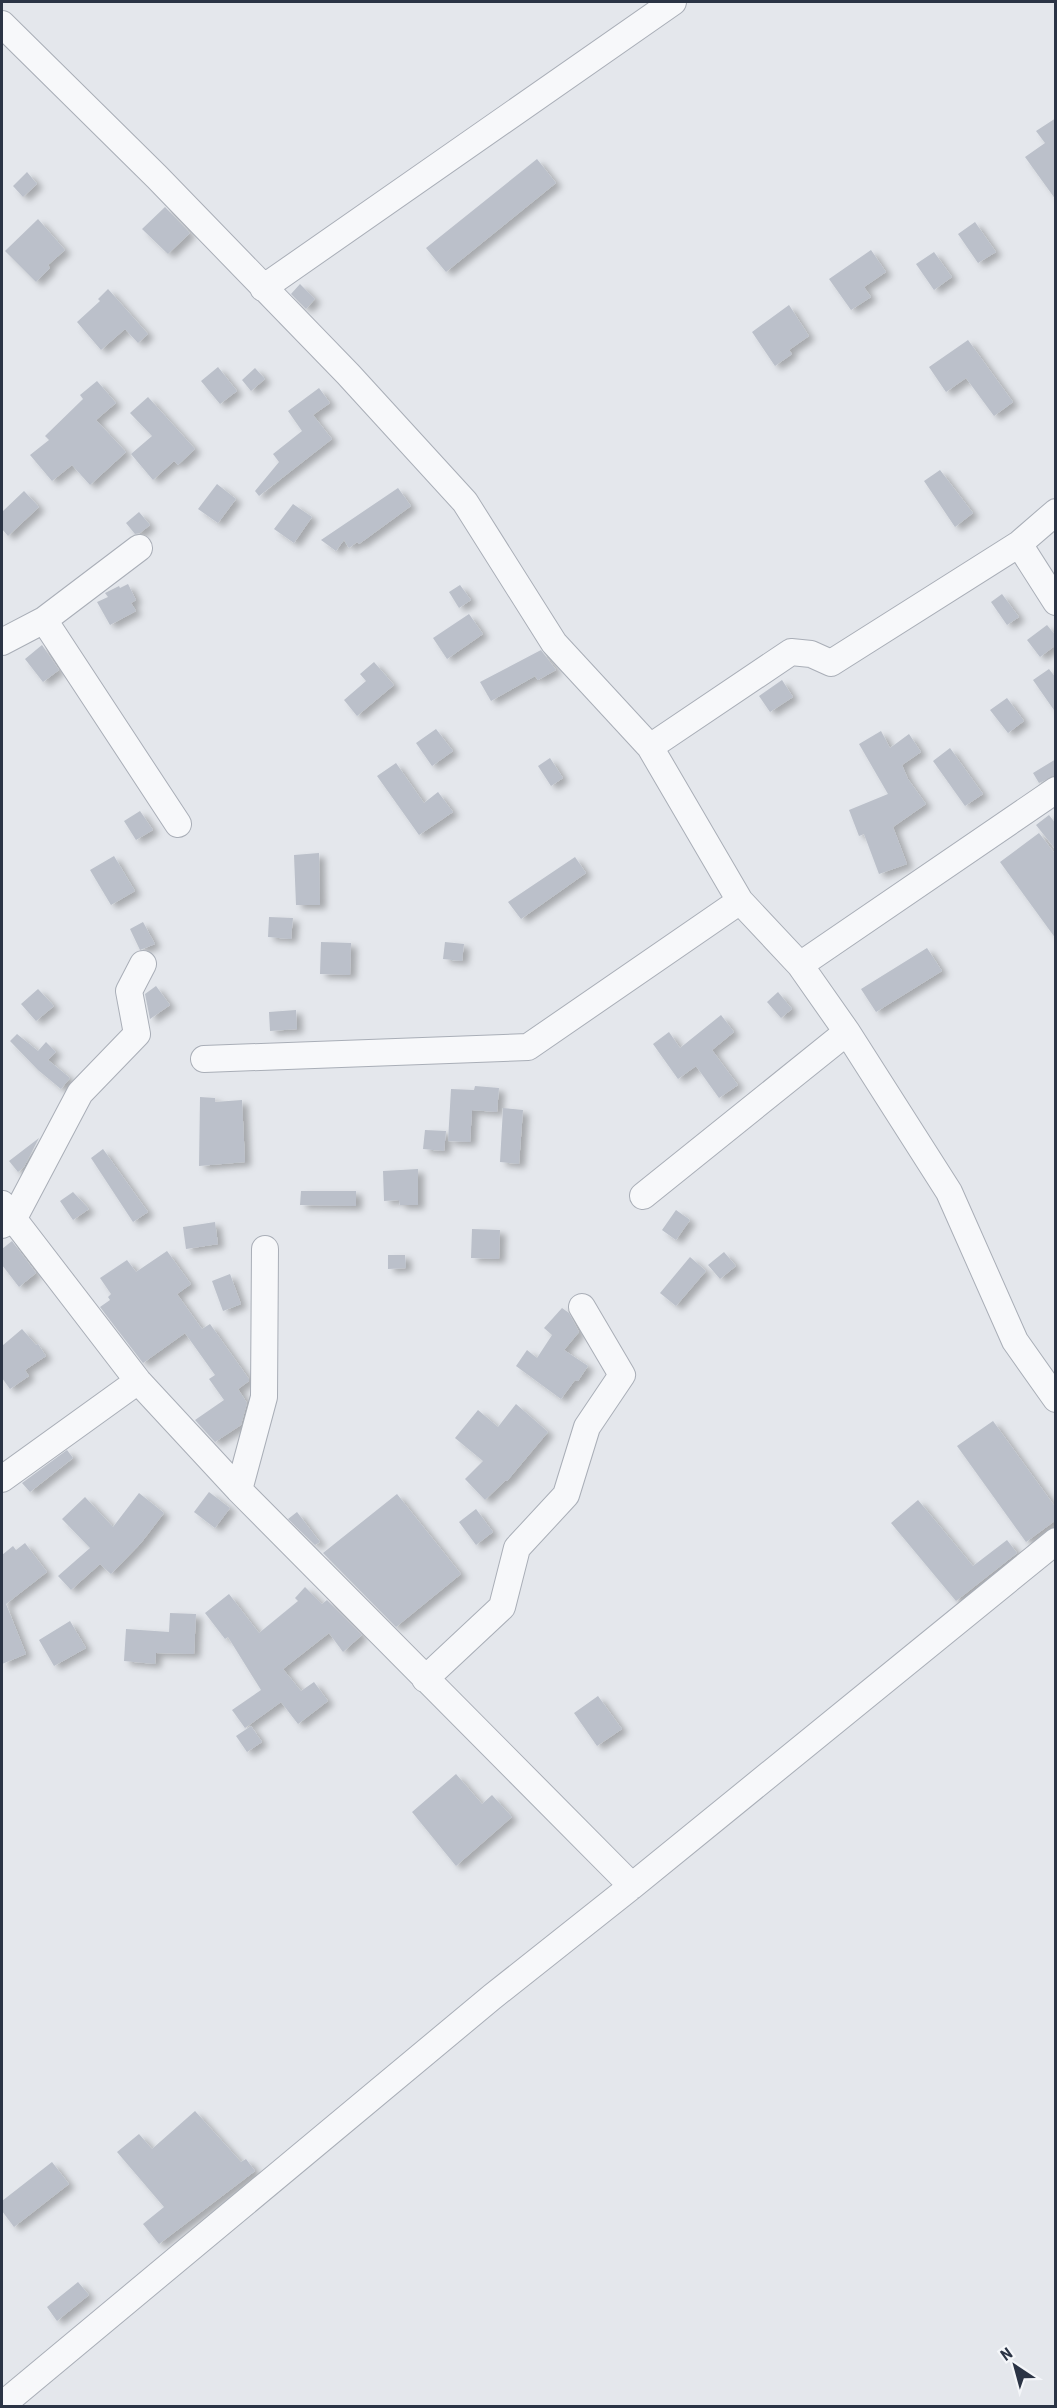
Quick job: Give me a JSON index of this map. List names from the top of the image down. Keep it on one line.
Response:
{"north":"top left"}
